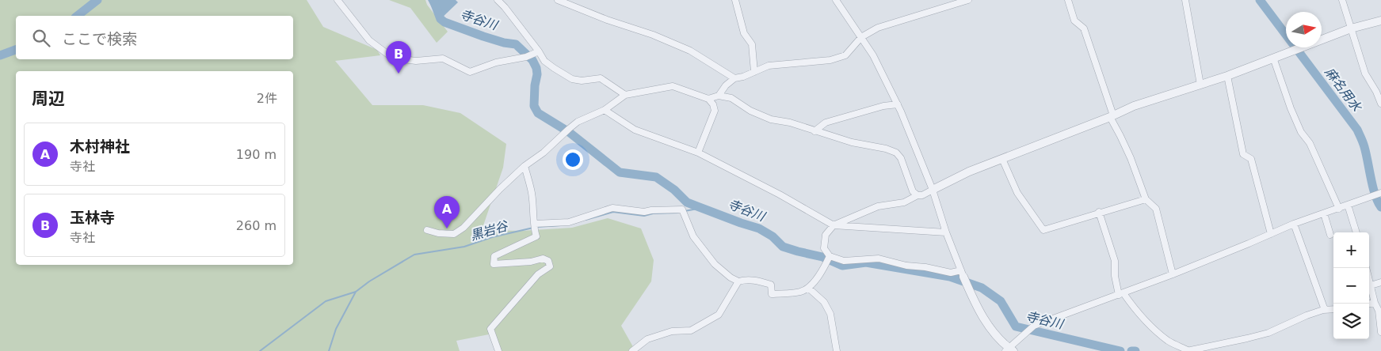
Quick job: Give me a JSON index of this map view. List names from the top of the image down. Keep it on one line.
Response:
{"water":["寺谷川","麻名用水","黒岩谷"],"north":"right","page":{"search":"ここで検索","pins":["B","A"],"heading":["周辺","2件"],"list":[{"mark":"A","name":"木村神社","note":"寺社","value":"190 m"},{"mark":"B","name":"玉林寺","note":"寺社","value":"260 m"}],"map_buttons":["+","−"]}}
